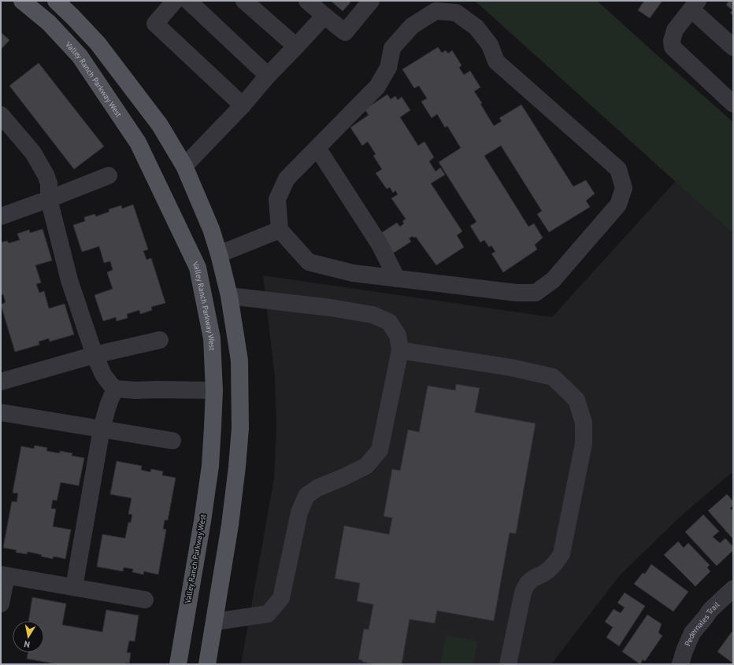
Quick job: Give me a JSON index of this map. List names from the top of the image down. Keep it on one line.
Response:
{"streets":{"main road":["Valley Ranch Parkway West"],"street":["Pedernales Trail"]},"north":"bottom"}
